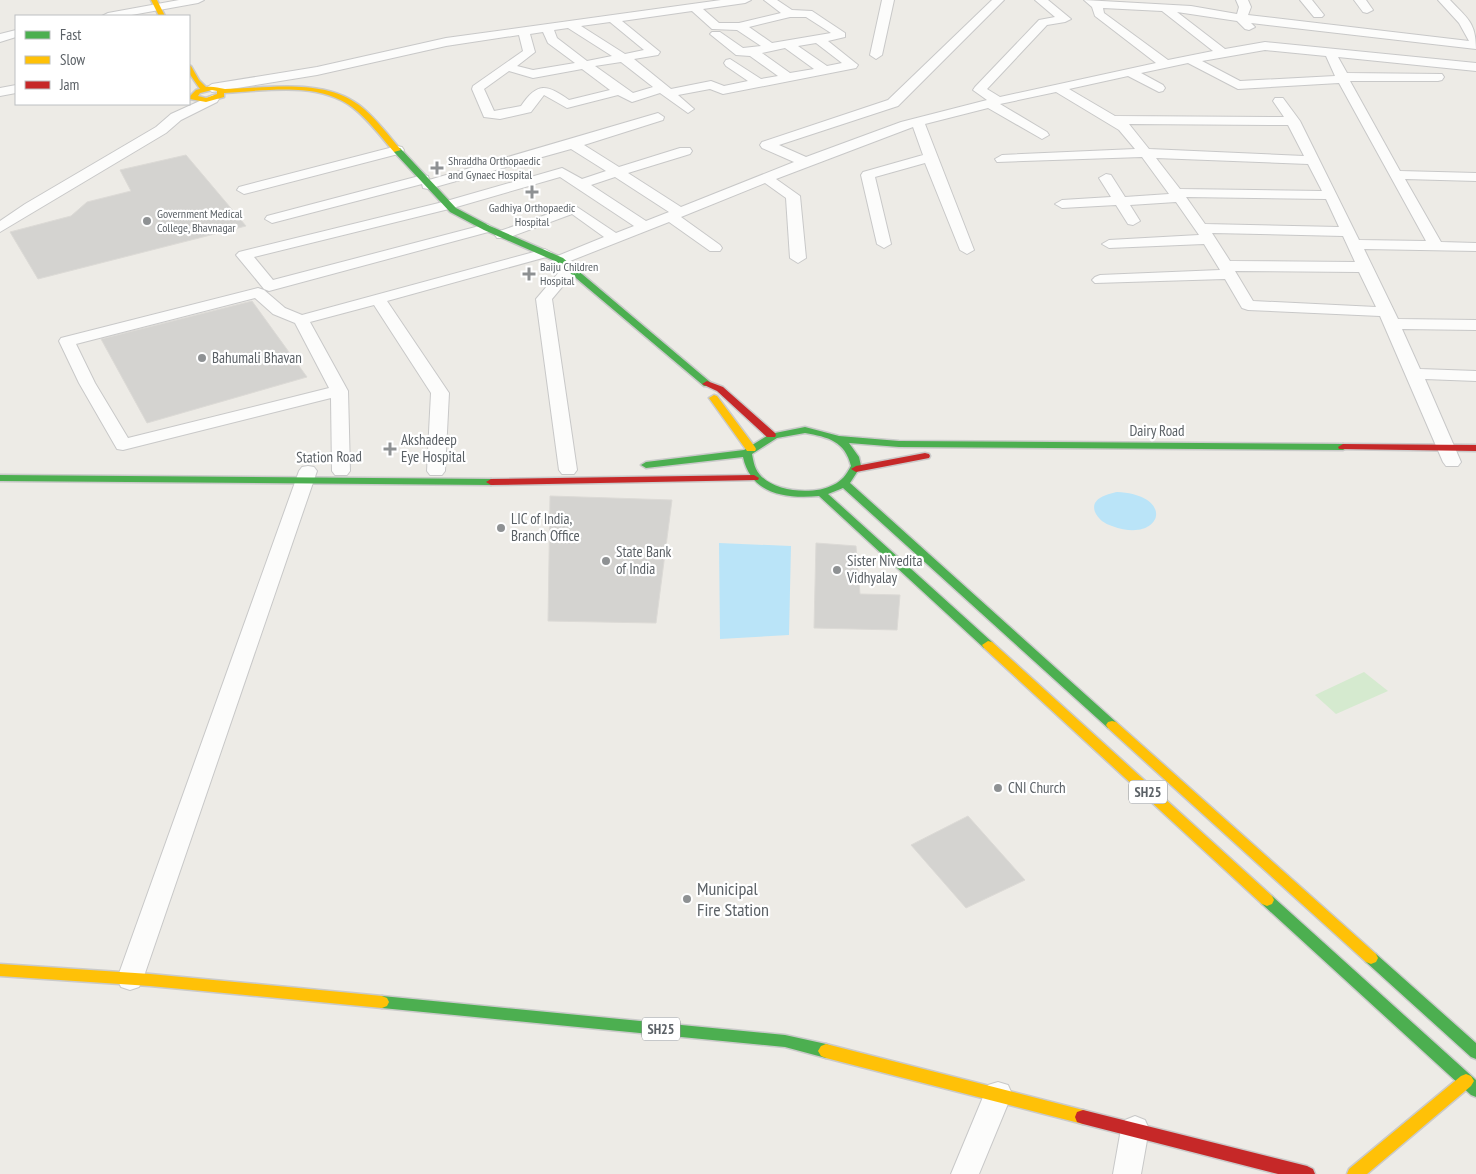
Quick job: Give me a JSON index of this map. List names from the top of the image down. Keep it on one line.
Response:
{"streets":{"main road":["Dairy Road","Station Road","SH25"]},"crossings":[["Dairy Road","SH25"]],"places":{"health":["Shraddha Orthopaedic and Gynaec Hospital","Gadhiya Orthopaedic Hospital","Baiju Children Hospital","Akshadeep Eye Hospital"],"other":["Government Medical College, Bhavnagar","Bahumali Bhavan","LIC of India, Branch Office","State Bank of India","Sister Nivedita Vidhyalay","CNI Church","Municipal Fire Station"]},"legend":["Fast","Slow","Jam"]}
